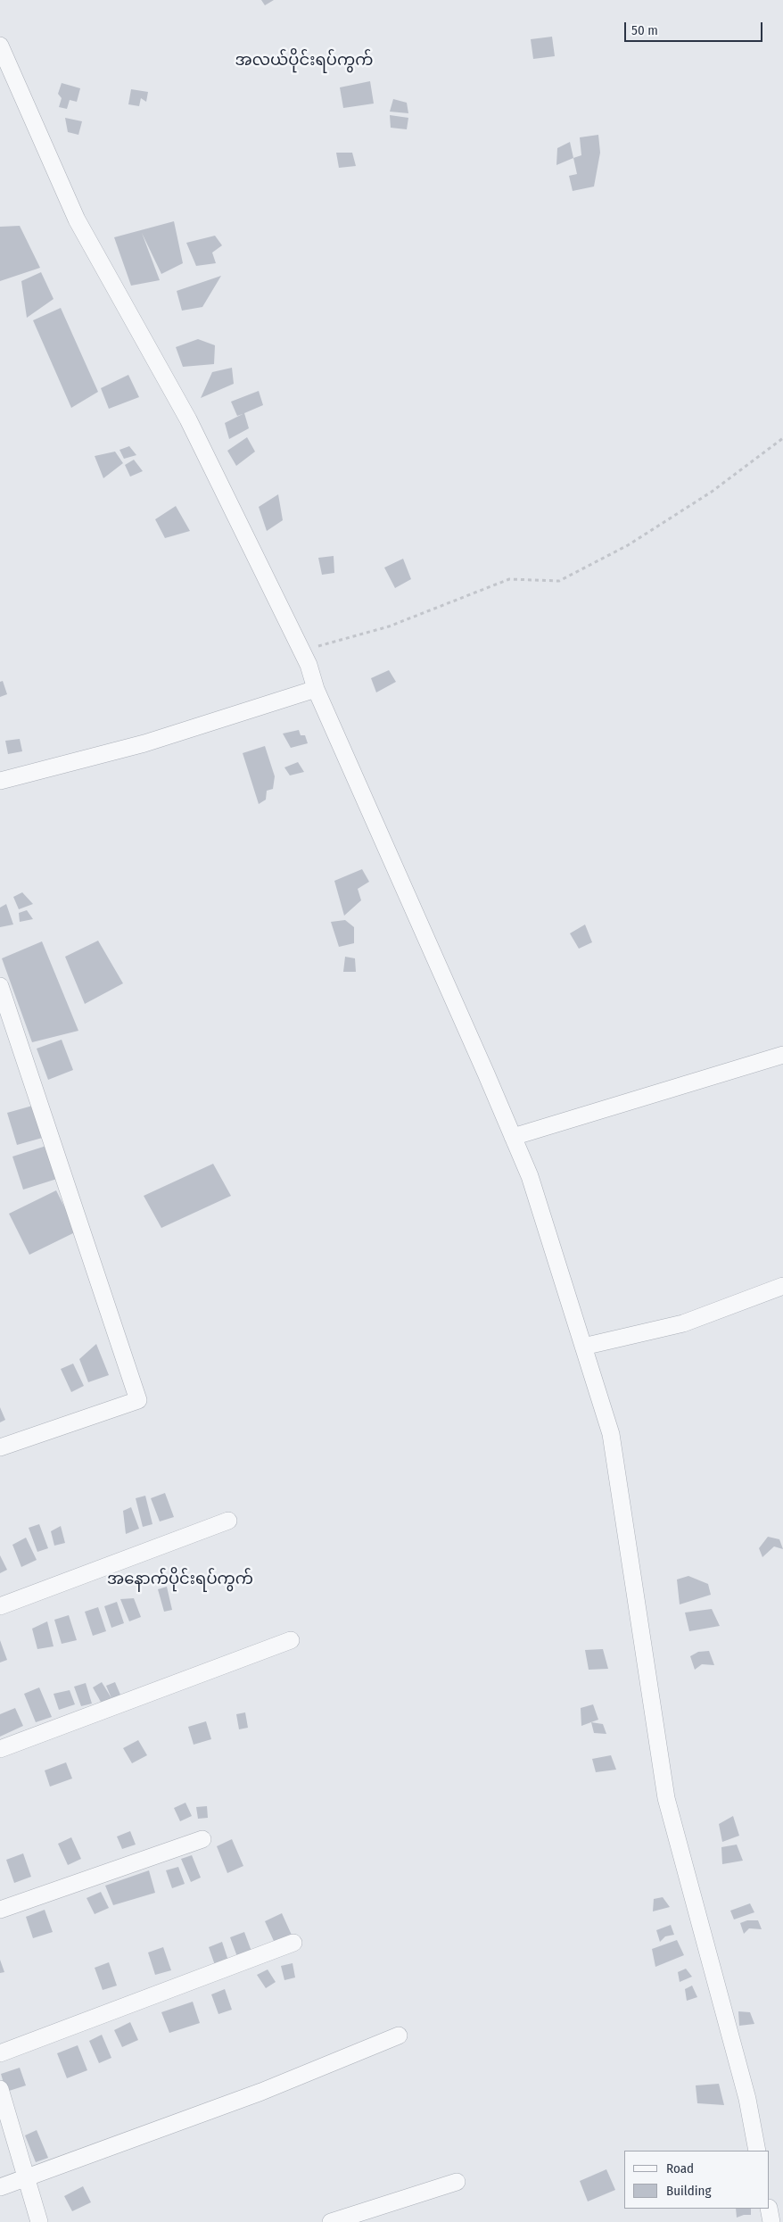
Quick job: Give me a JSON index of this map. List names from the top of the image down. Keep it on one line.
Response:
{"districts":["အလယ်ပိုင်းရပ်ကွက်","အနောက်ပိုင်းရပ်ကွက်"],"legend":["Road","Building"],"scale_bar":"50 m"}
